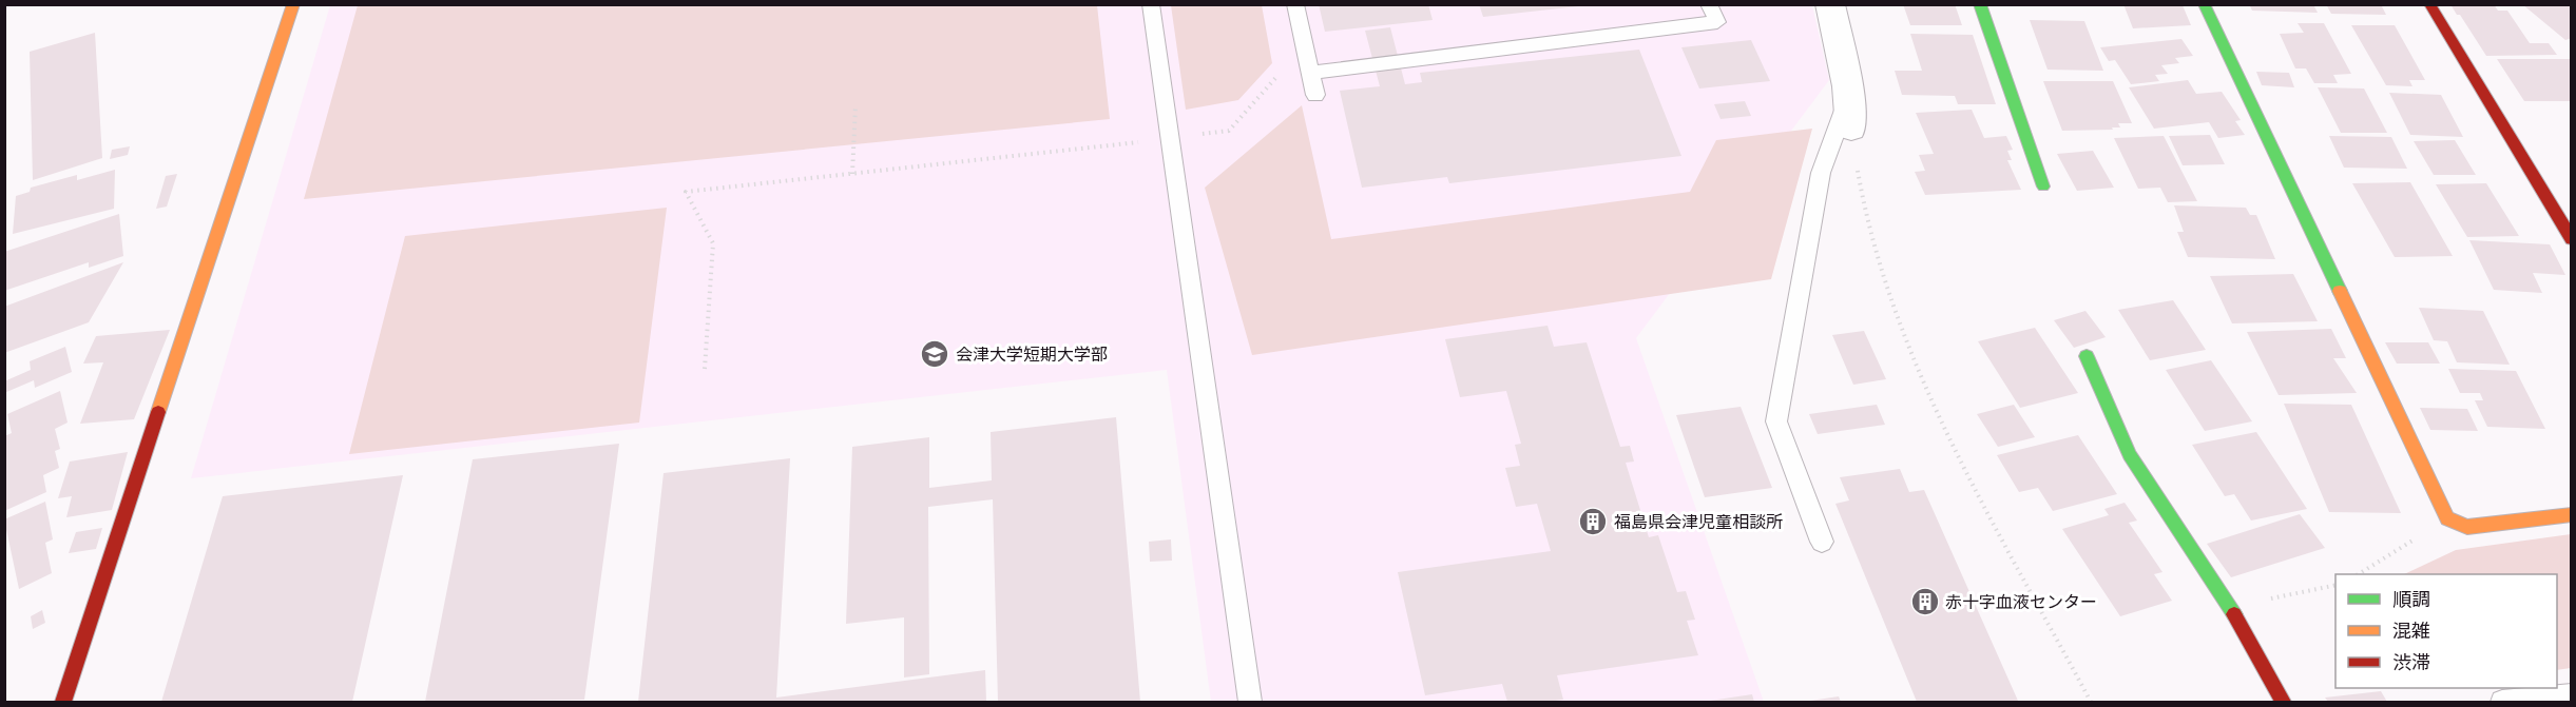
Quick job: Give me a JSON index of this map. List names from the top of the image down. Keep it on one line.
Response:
{"places":{"school or university":["会津大学短期大学部"],"building":["福島県会津児童相談所","赤十字血液センター"]},"legend":["順調","混雑","渋滞"]}
